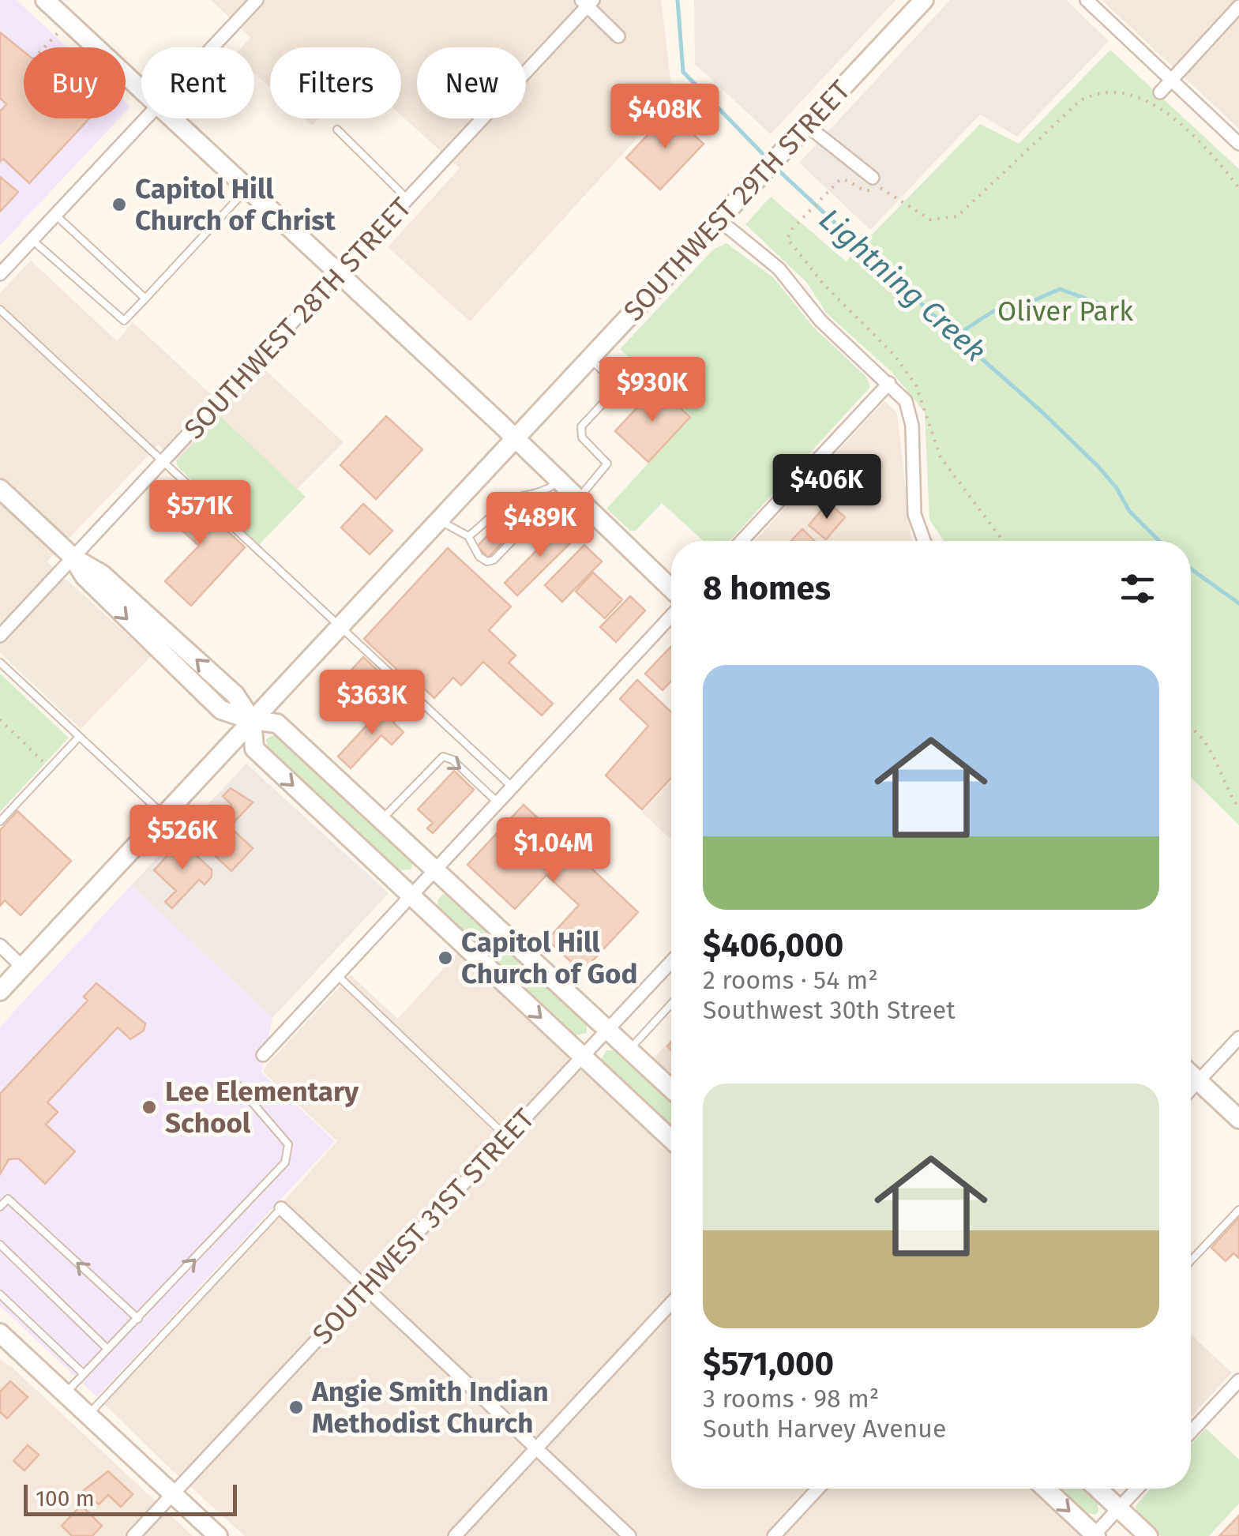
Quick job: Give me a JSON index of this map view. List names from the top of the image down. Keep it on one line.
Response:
{"streets":{"main road":["SOUTHWEST 29TH STREET"],"street":["SOUTHWEST 28TH STREET","SOUTHWEST 31ST STREET"]},"water":["Lightning Creek"],"parks":["Oliver Park"],"places":["Capitol Hill Church of Christ","Capitol Hill Church of God","Lee Elementary School","Angie Smith Indian Methodist Church"],"scale_bar":"100 m","page":{"chip":["Buy","Rent","Filters","New"],"price":["$408K","$930K","$406K","$571K","$489K","$363K","$526K","$1.04M"],"heading":"8 homes","list":[{"name":"$406,000","note":"2 rooms · 54 m² · Southwest 30th Street"},{"name":"$571,000","note":"3 rooms · 98 m² · South Harvey Avenue"}],"scale":"100 m"}}
